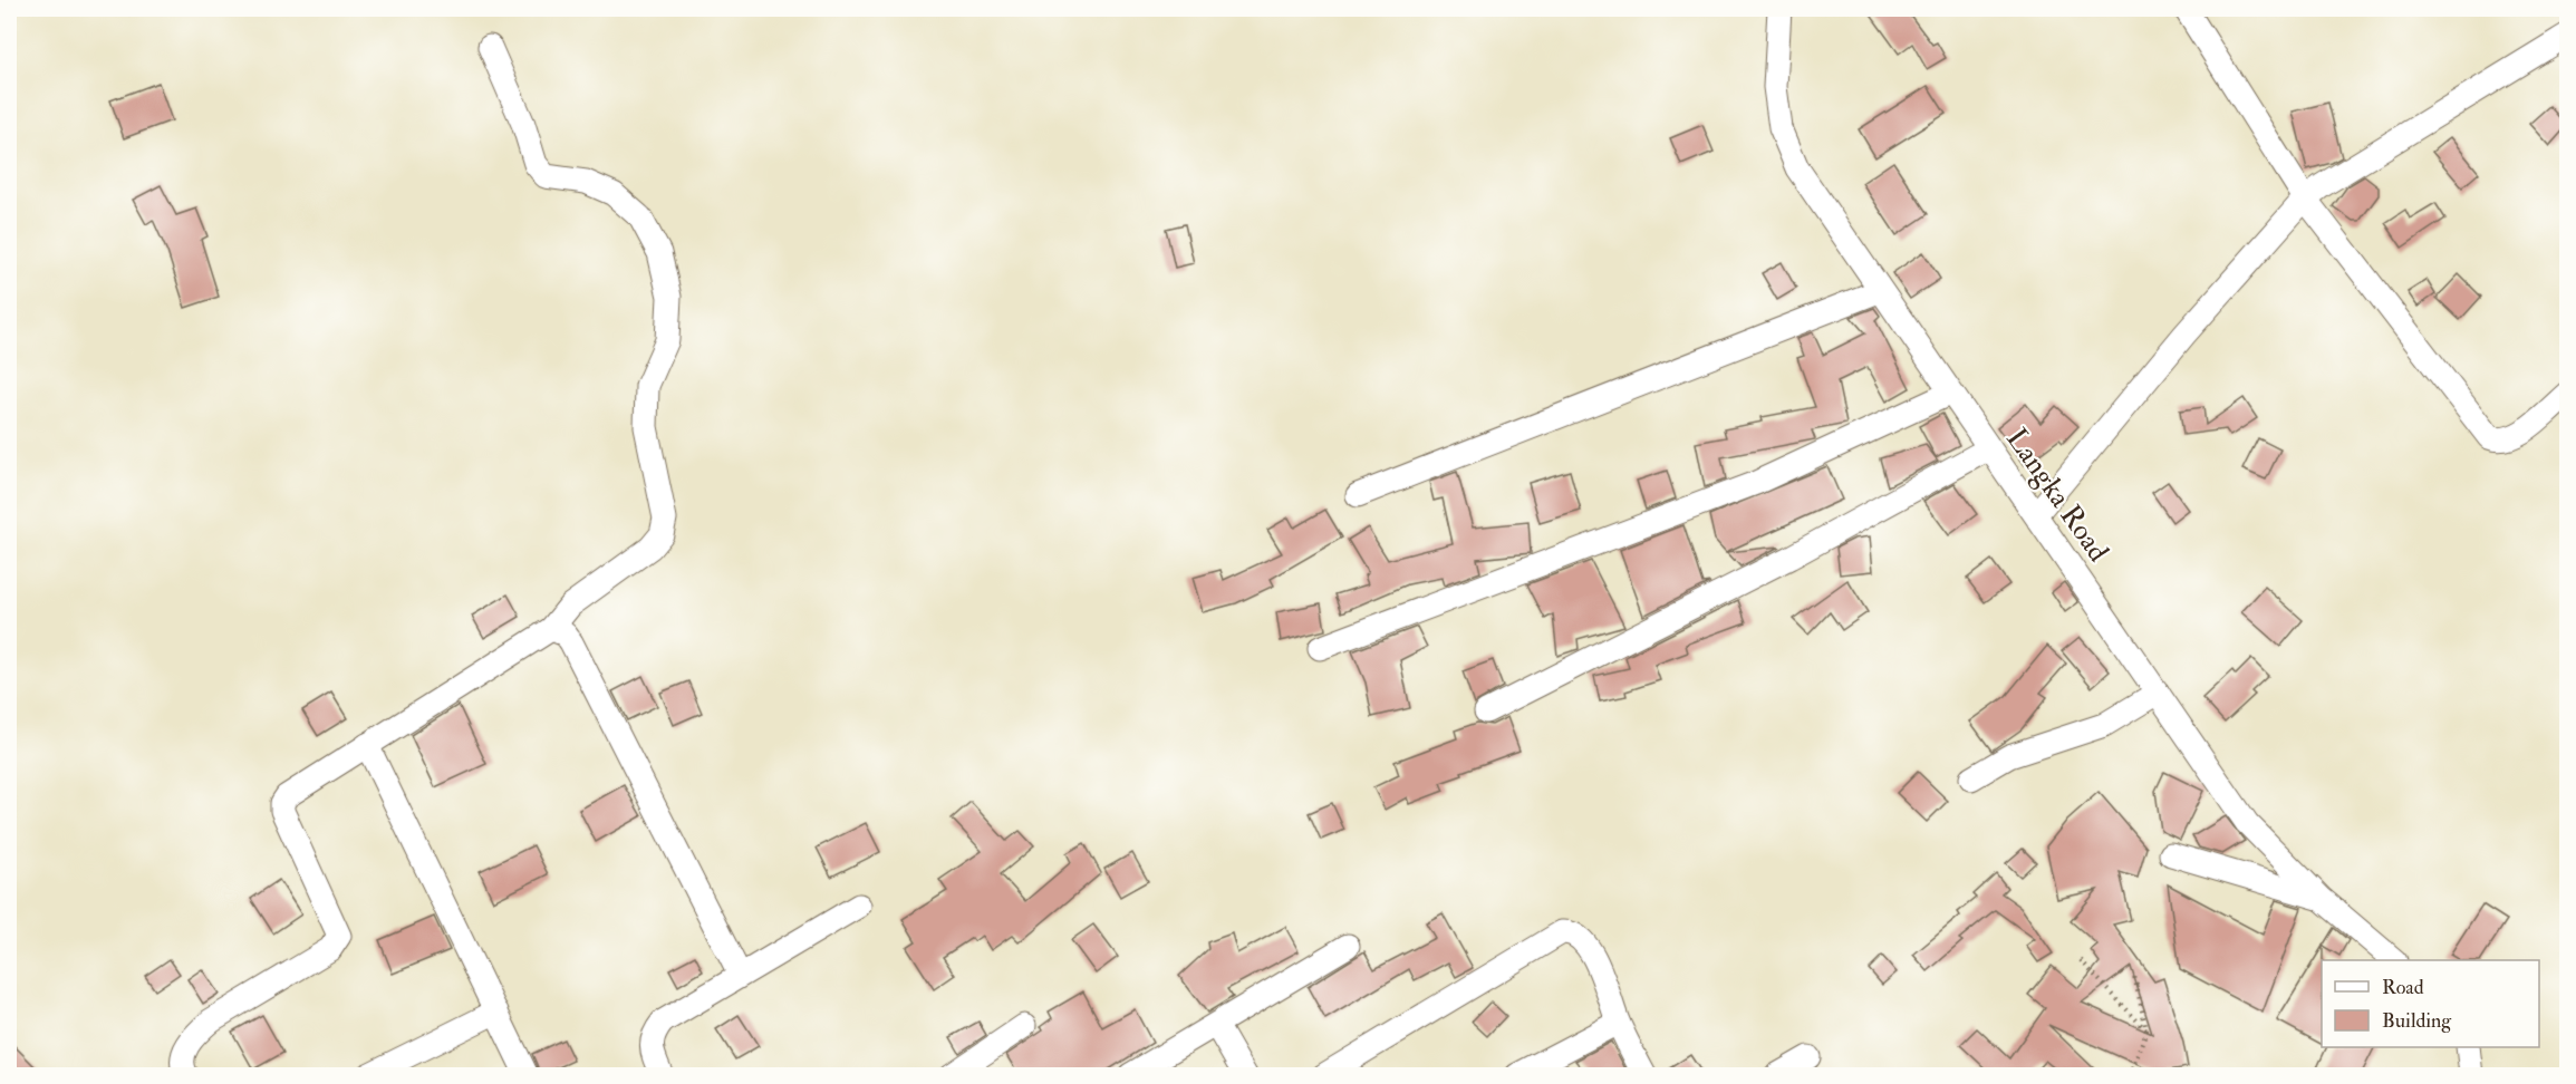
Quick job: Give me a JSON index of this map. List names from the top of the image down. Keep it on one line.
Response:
{"streets":{"street":["Langka Road"]},"legend":["Road","Building"]}
